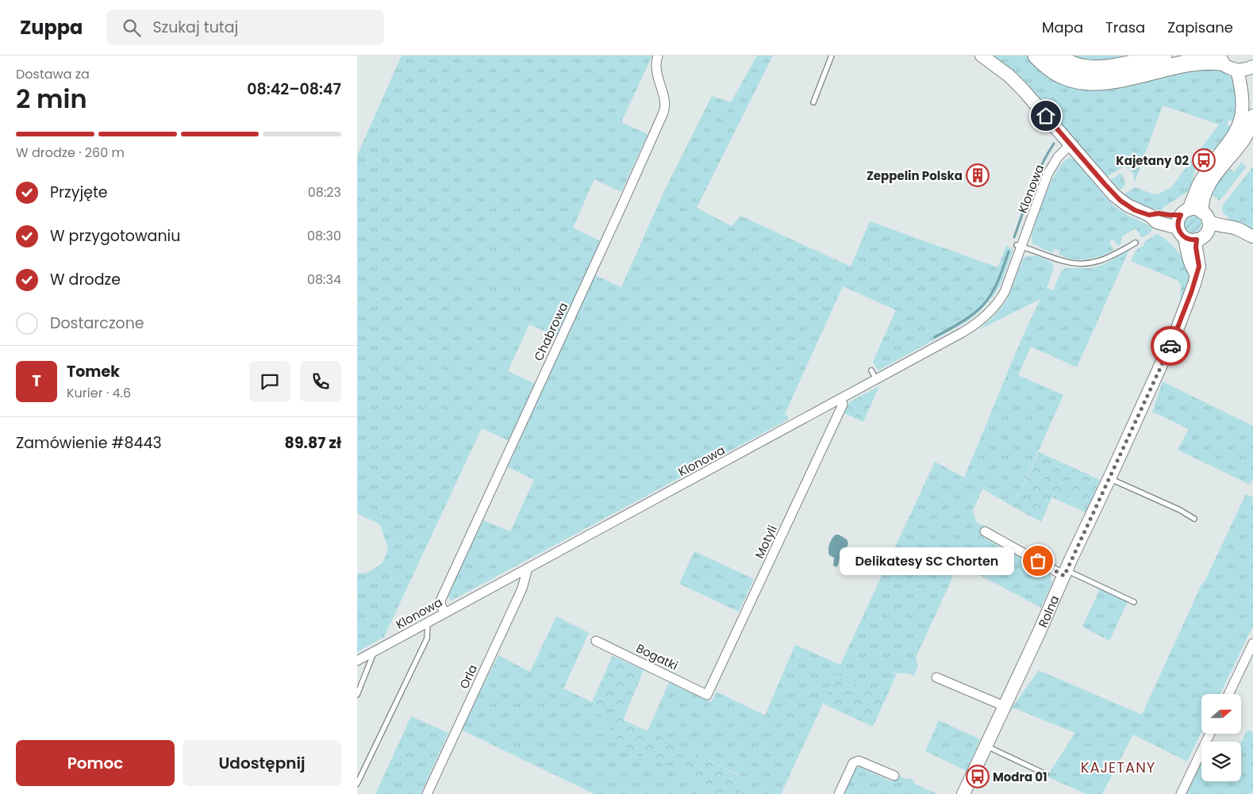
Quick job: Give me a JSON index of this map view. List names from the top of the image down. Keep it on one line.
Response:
{"streets":{"street":["Klonowa","Chabrowa","Motyli","Rolna","Bogatki","Orla"]},"crossings":[["Klonowa","Chabrowa"],["Klonowa","Motyli"],["Klonowa","Orla"],["Motyli","Bogatki"]],"districts":["KAJETANY"],"places":{"bus stop":["Kajetany 02","Modra 01"],"building":["Zeppelin Polska"],"other":["Delikatesy SC Chorten"]},"north":"right","page":{"header":"Zuppa","search":"Szukaj tutaj","nav":["Mapa","Trasa","Zapisane"],"heading":["2 min","Dostawa za","08:42–08:47"],"panel":["Tomek","Kurier · 4.6","Zamówienie #8443","89.87 zł"],"bar":"W drodze · 260 m","list":[["Przyjęte","08:23"],["W przygotowaniu","08:30"],["W drodze","08:34"],"Dostarczone"],"round":"T","bubble":"Delikatesy SC Chorten","buttons":["Pomoc","Udostępnij"]}}
